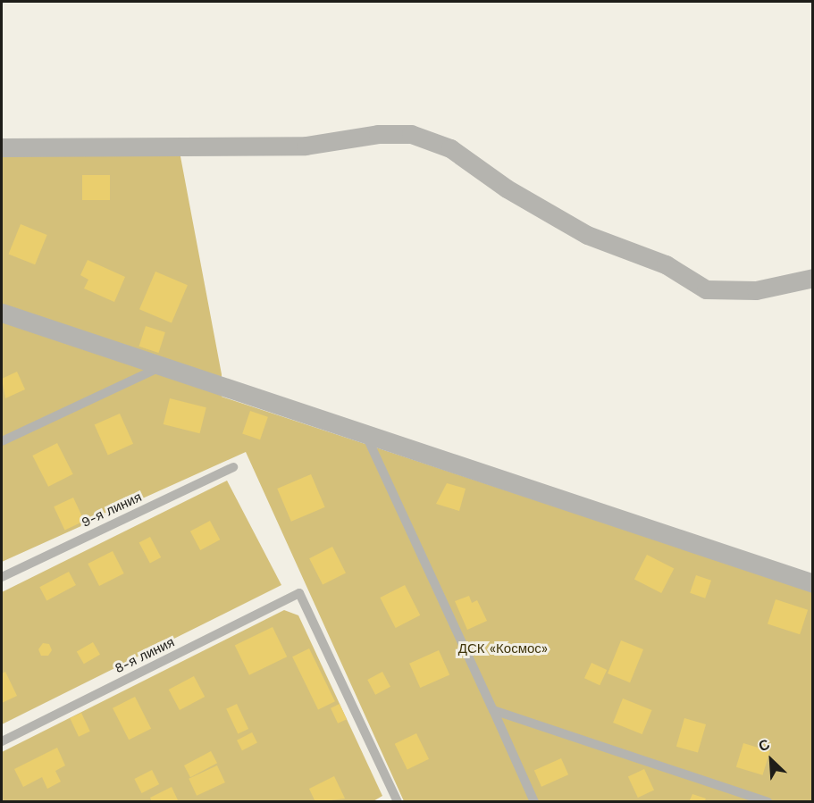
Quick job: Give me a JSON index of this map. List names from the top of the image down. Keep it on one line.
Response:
{"streets":{"lane":["9-я линия","8-я линия"]},"parks":["ДСК «Космос»"],"north":"top left"}
